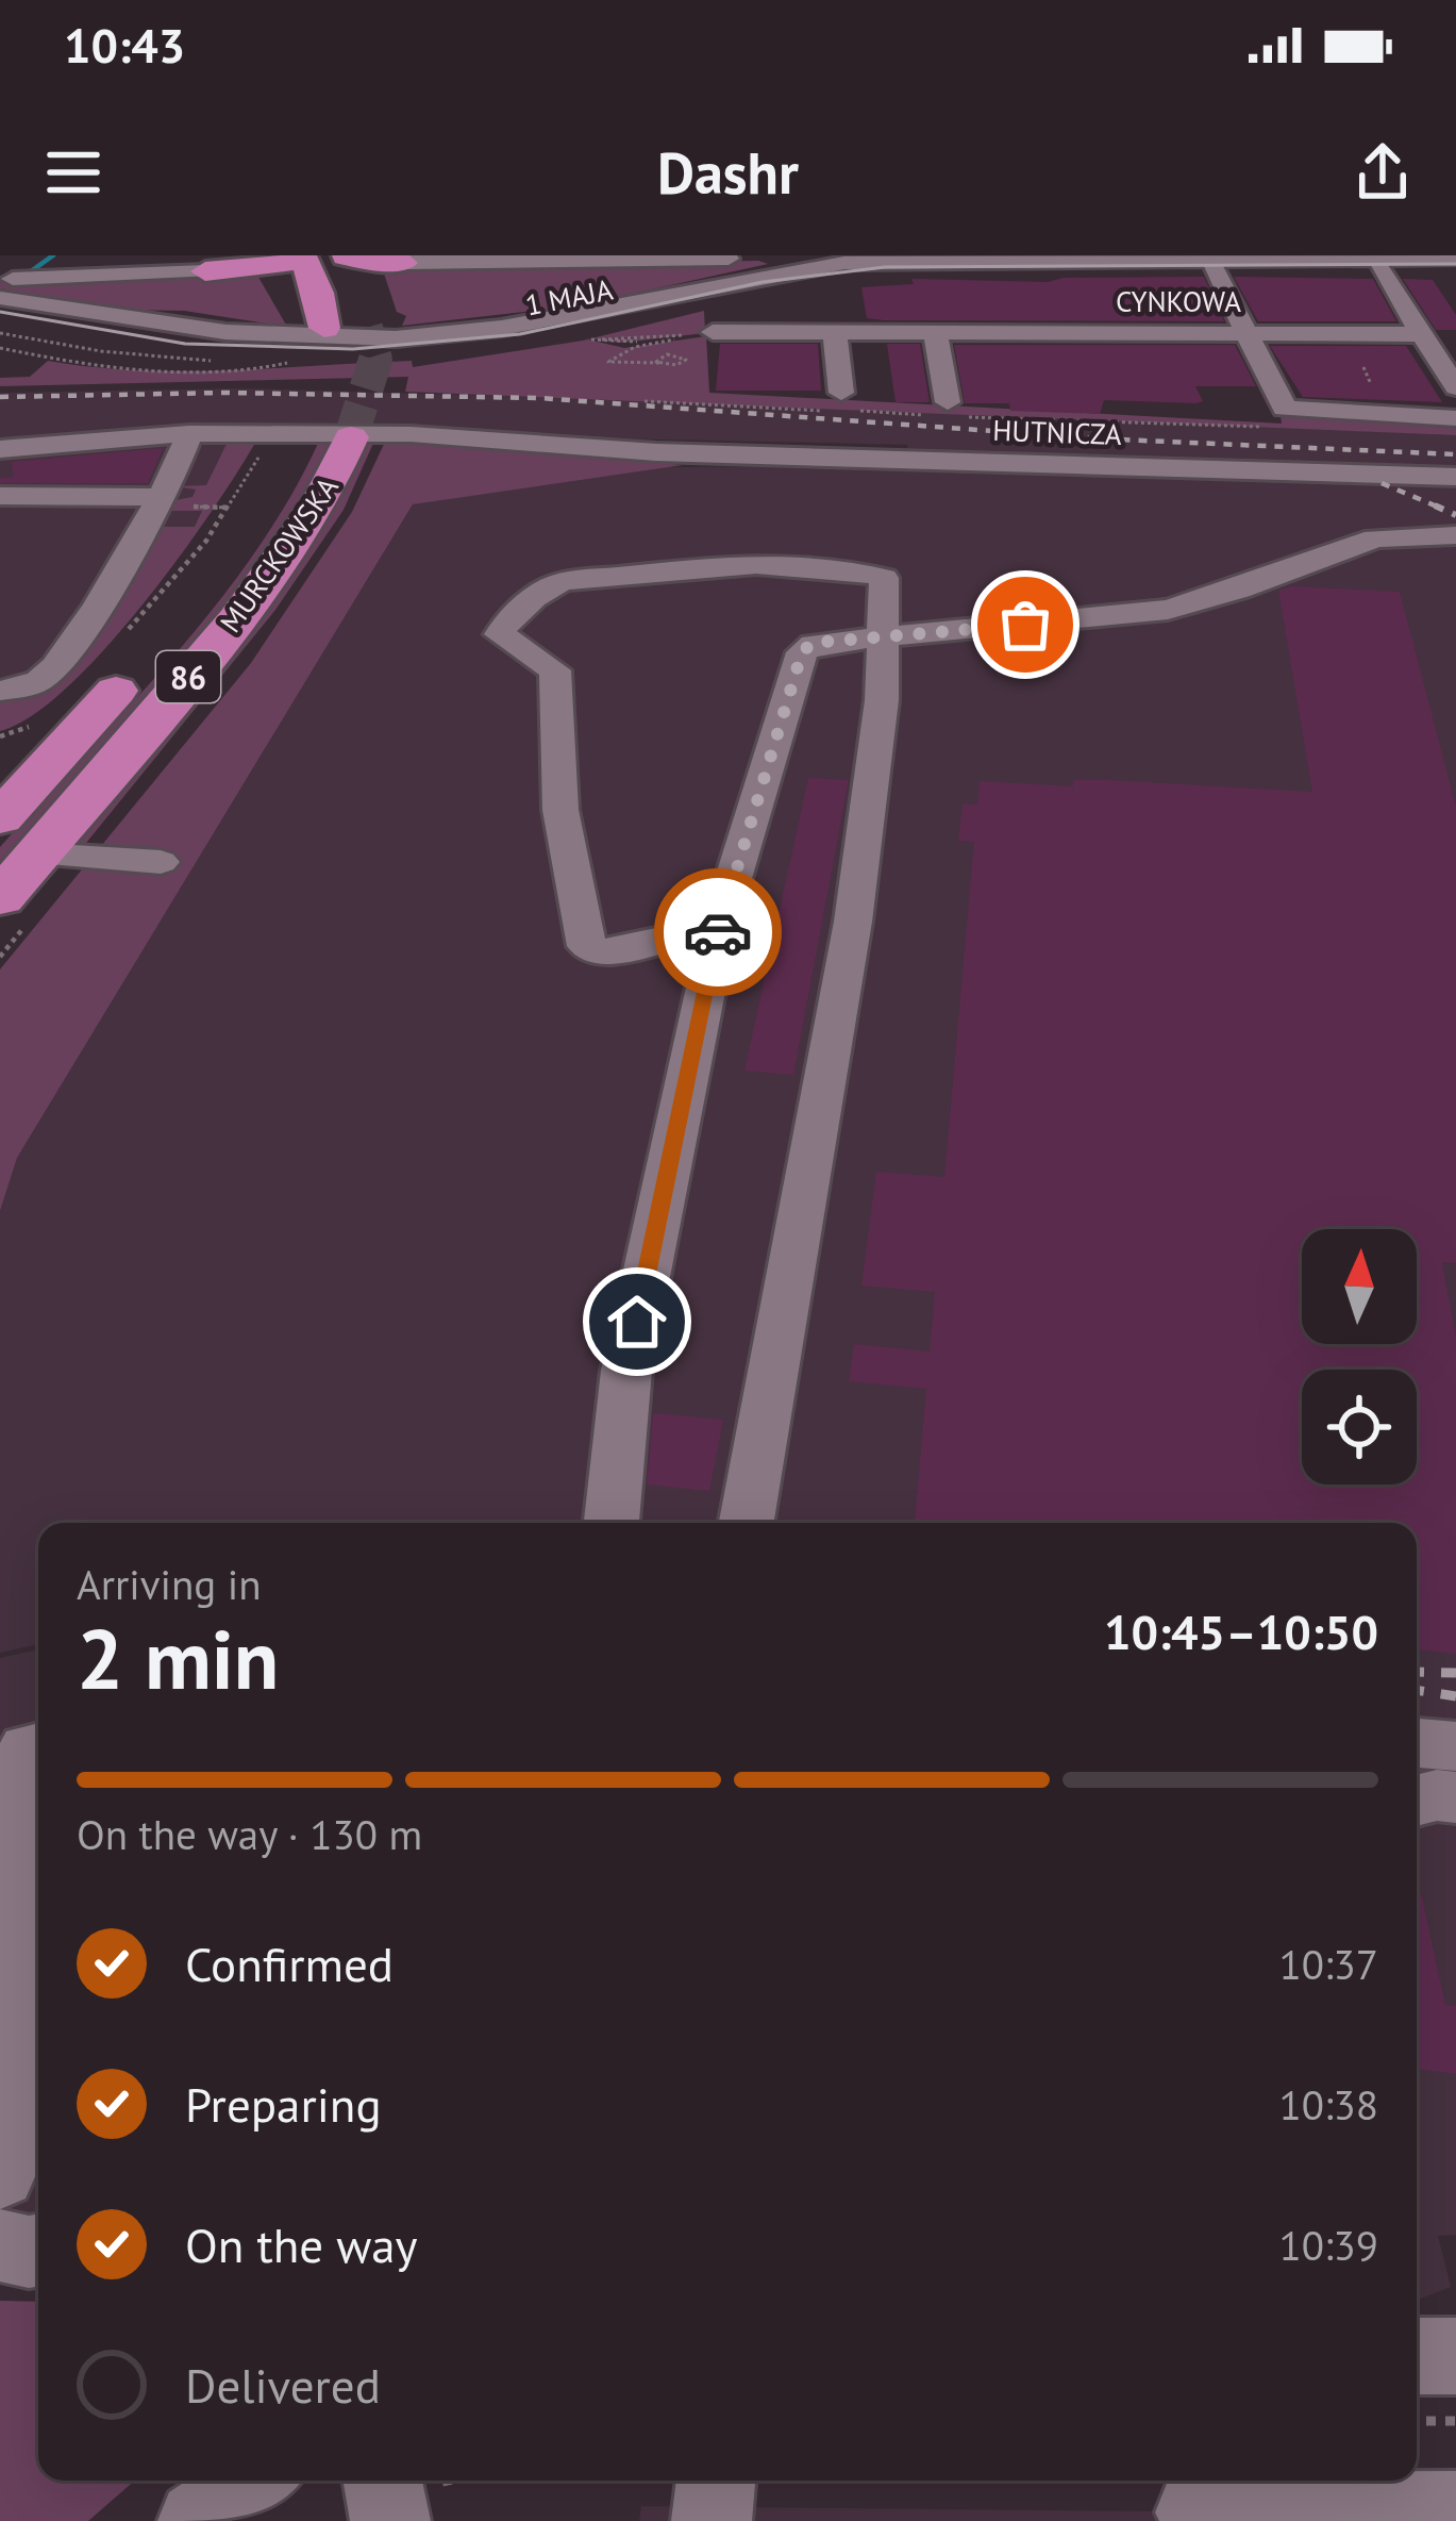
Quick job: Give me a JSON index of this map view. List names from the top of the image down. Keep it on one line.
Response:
{"streets":{"highway":["MURCKOWSKA","86"],"street":["1 MAJA","CYNKOWA","HUTNICZA"]},"north":"top","page":{"status":"10:43","header":"Dashr","heading":["2 min","Arriving in","10:45–10:50"],"bar":"On the way · 130 m","list":[["Confirmed","10:37"],["Preparing","10:38"],["On the way","10:39"],"Delivered"]}}
